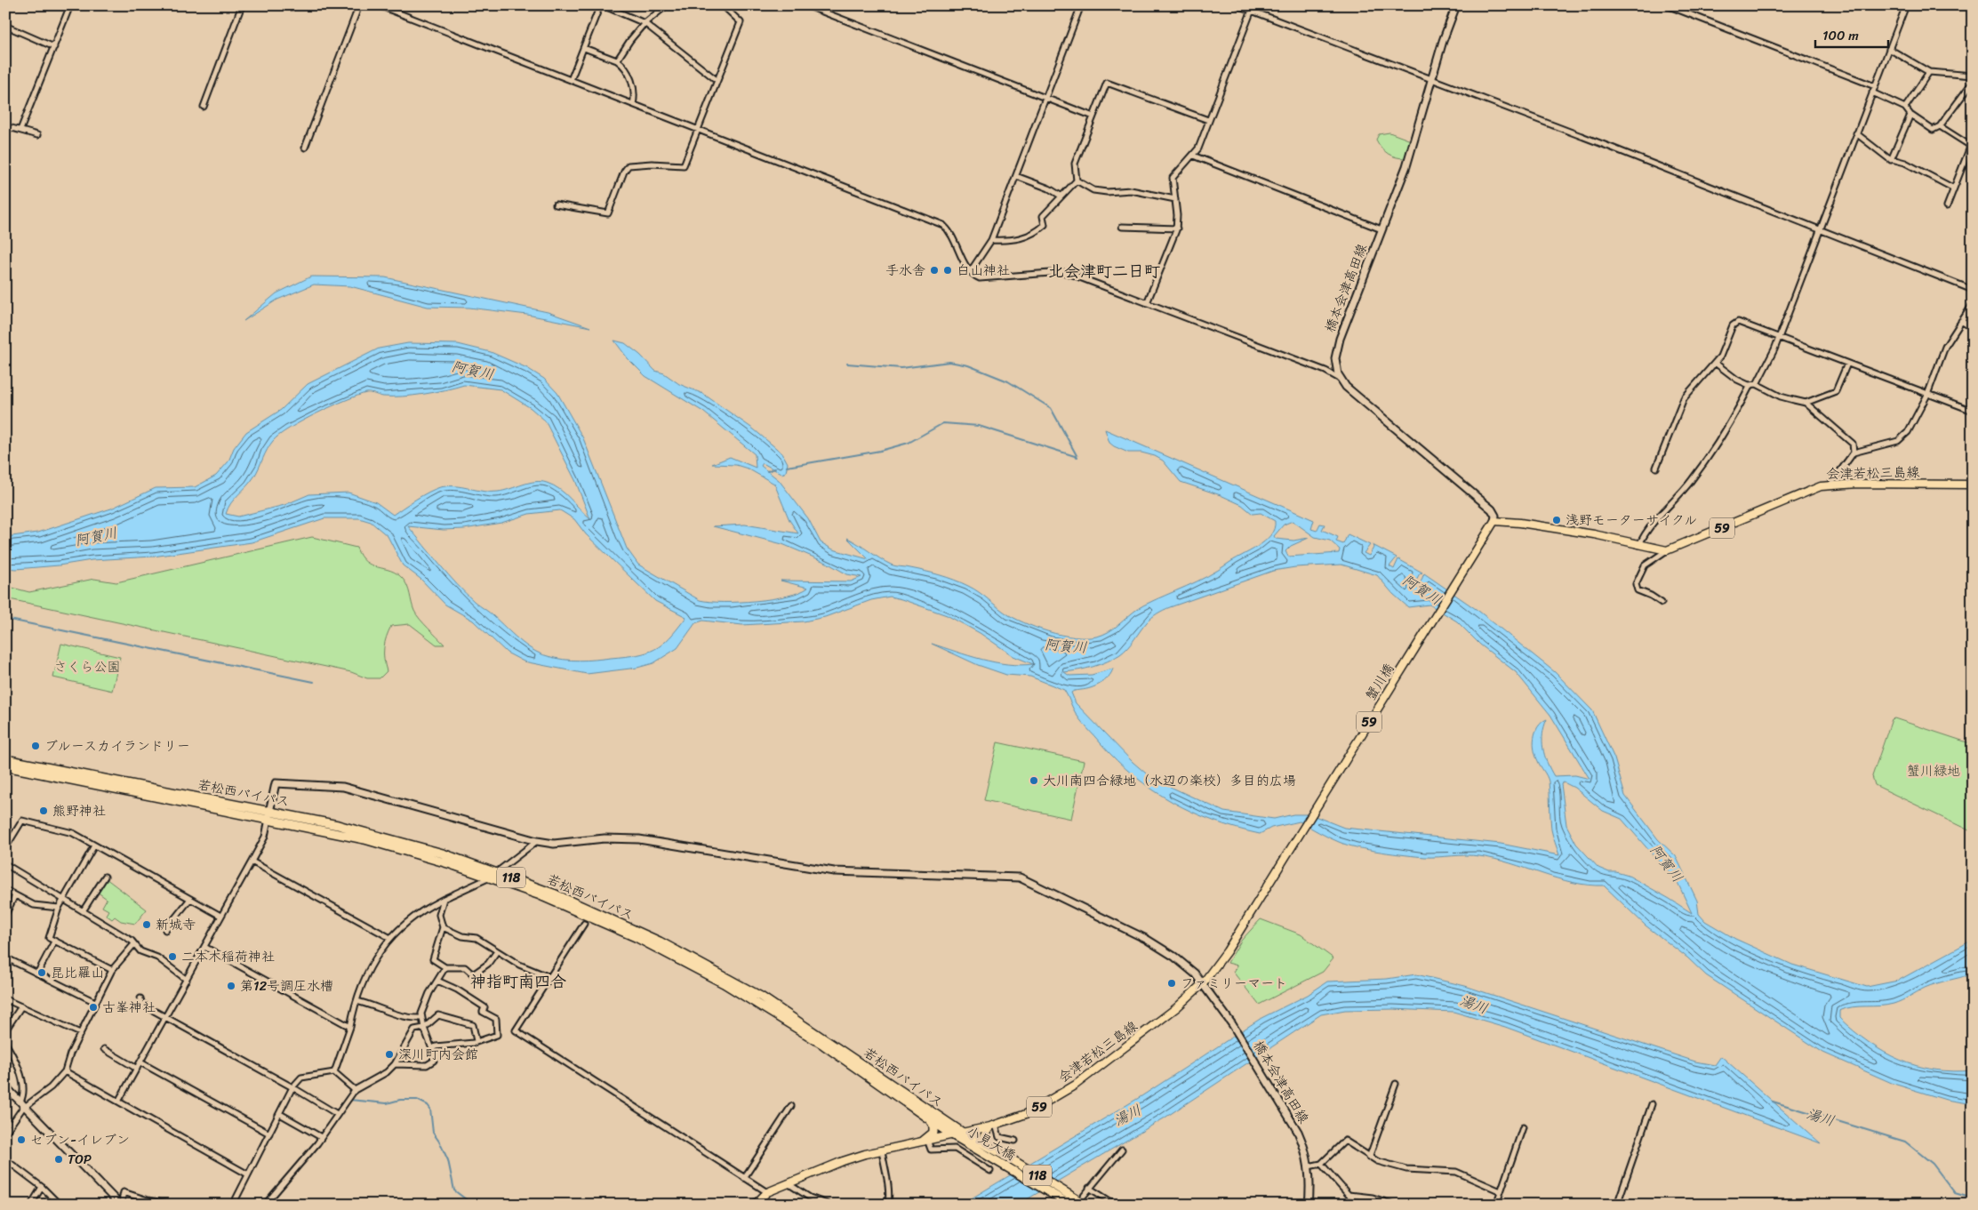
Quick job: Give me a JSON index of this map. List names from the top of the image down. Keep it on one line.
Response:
{"streets":{"highway":["若松西バイパス","118","小見大橋"],"main road":["会津若松三島線","59","蟹川橋"],"street":["橋本会津高田線"]},"crossings":[["橋本会津高田線","会津若松三島線"],["橋本会津高田線","蟹川橋"],["橋本会津高田線","若松西バイパス"],["会津若松三島線","蟹川橋"],["会津若松三島線","若松西バイパス"],["会津若松三島線","小見大橋"],["若松西バイパス","小見大橋"],["118","小見大橋"]],"districts":["北会津町二日町","神指町南四合"],"water":["阿賀川","湯川"],"parks":["さくら公園","蟹川緑地"],"places":["手水舎","白山神社","浅野モーターサイクル","ブルースカイランドリー","大川南四合緑地（水辺の楽校）多目的広場","熊野神社","新城寺","二本木稲荷神社","昆比羅山","ファミリーマート","第12号調圧水槽","古峯神社","深川町内会館","セブン-イレブン","TOP"],"scale_bar":"100 m"}
